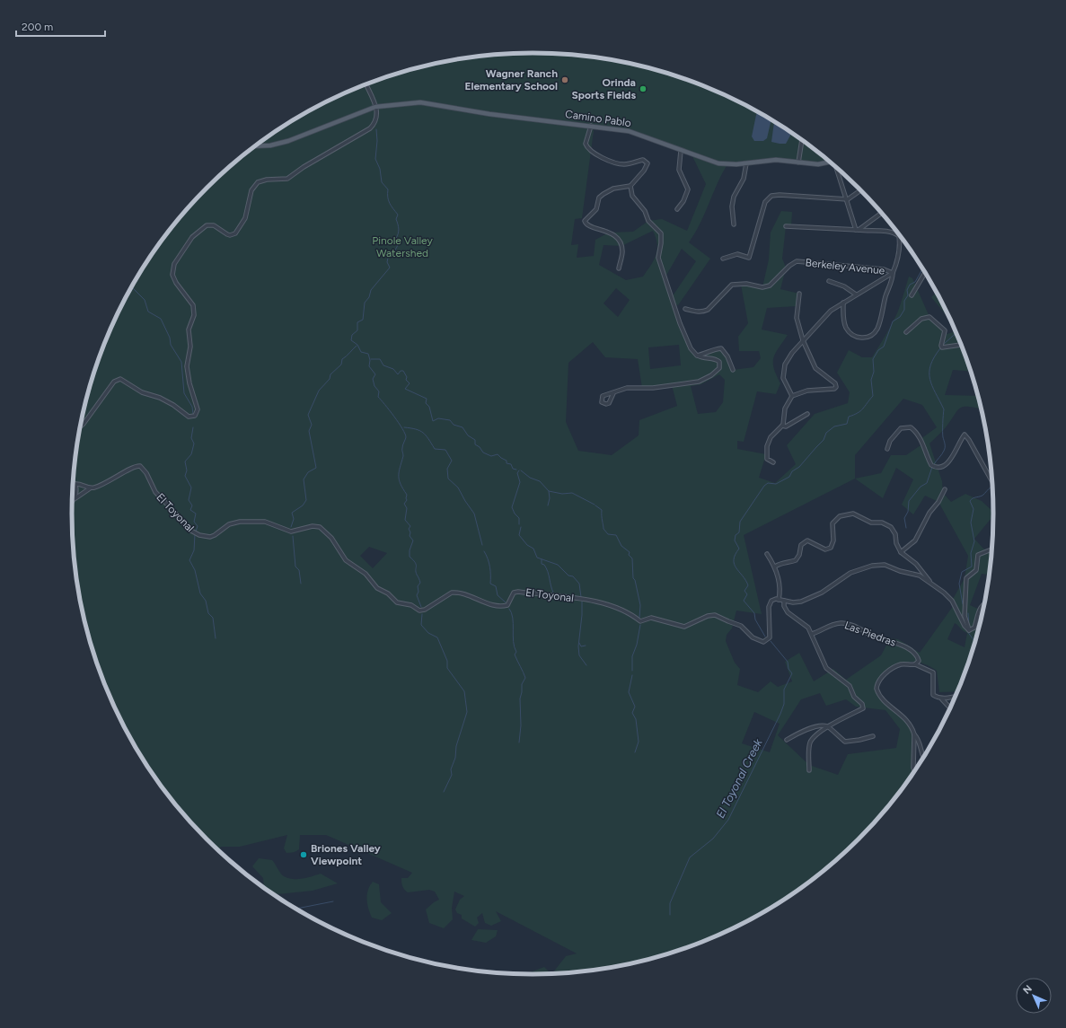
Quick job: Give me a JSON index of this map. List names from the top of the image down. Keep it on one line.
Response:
{"streets":{"main road":["Camino Pablo"],"street":["Berkeley Avenue","El Toyonal","Las Piedras"]},"water":["El Toyonal Creek"],"parks":["Pinole Valley Watershed"],"places":["Wagner Ranch Elementary School","Orinda Sports Fields","Briones Valley Viewpoint"],"scale_bar":"200 m","north":"top left"}
